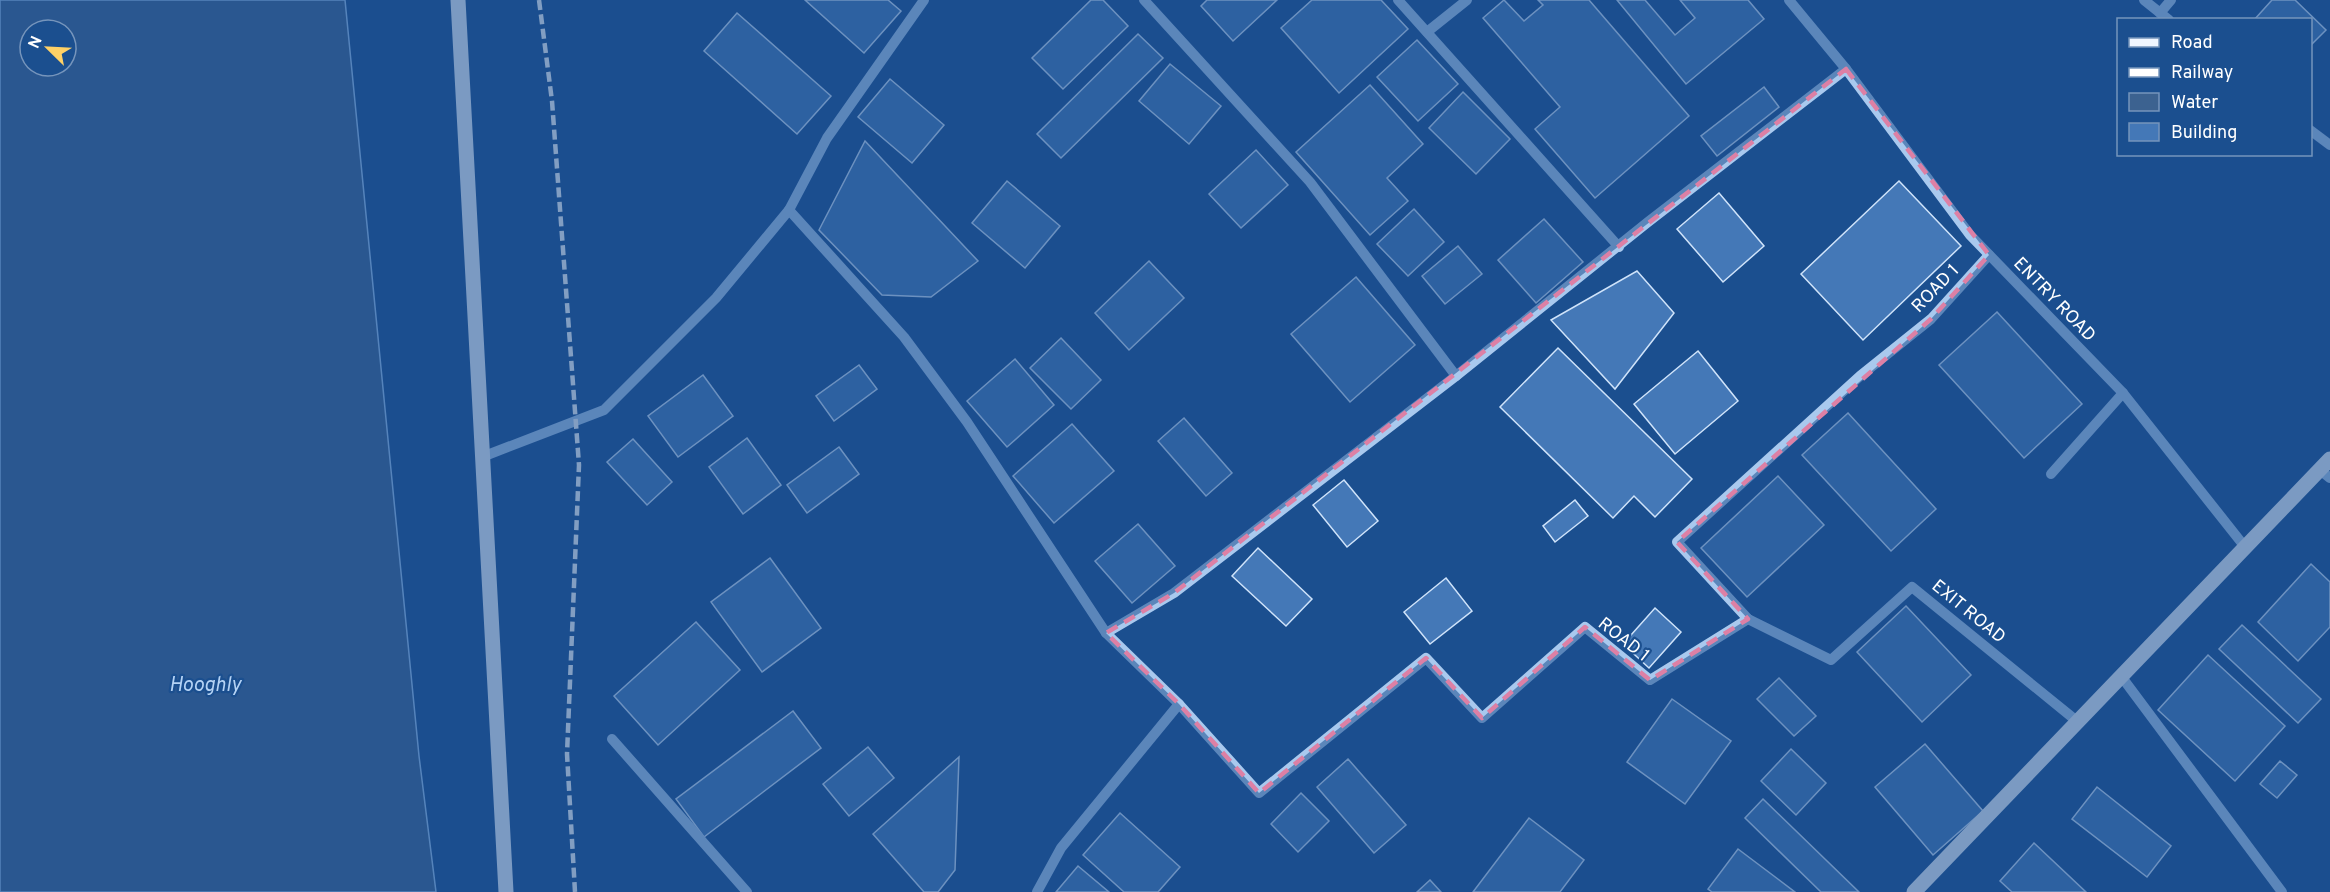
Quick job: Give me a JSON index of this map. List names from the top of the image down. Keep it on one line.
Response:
{"streets":{"street":["ROAD 1","ENTRY ROAD","EXIT ROAD"]},"crossings":[["ROAD 1","ENTRY ROAD"],["ROAD 1","EXIT ROAD"]],"water":["Hooghly"],"legend":["Road","Railway","Water","Building"],"north":"top left"}
